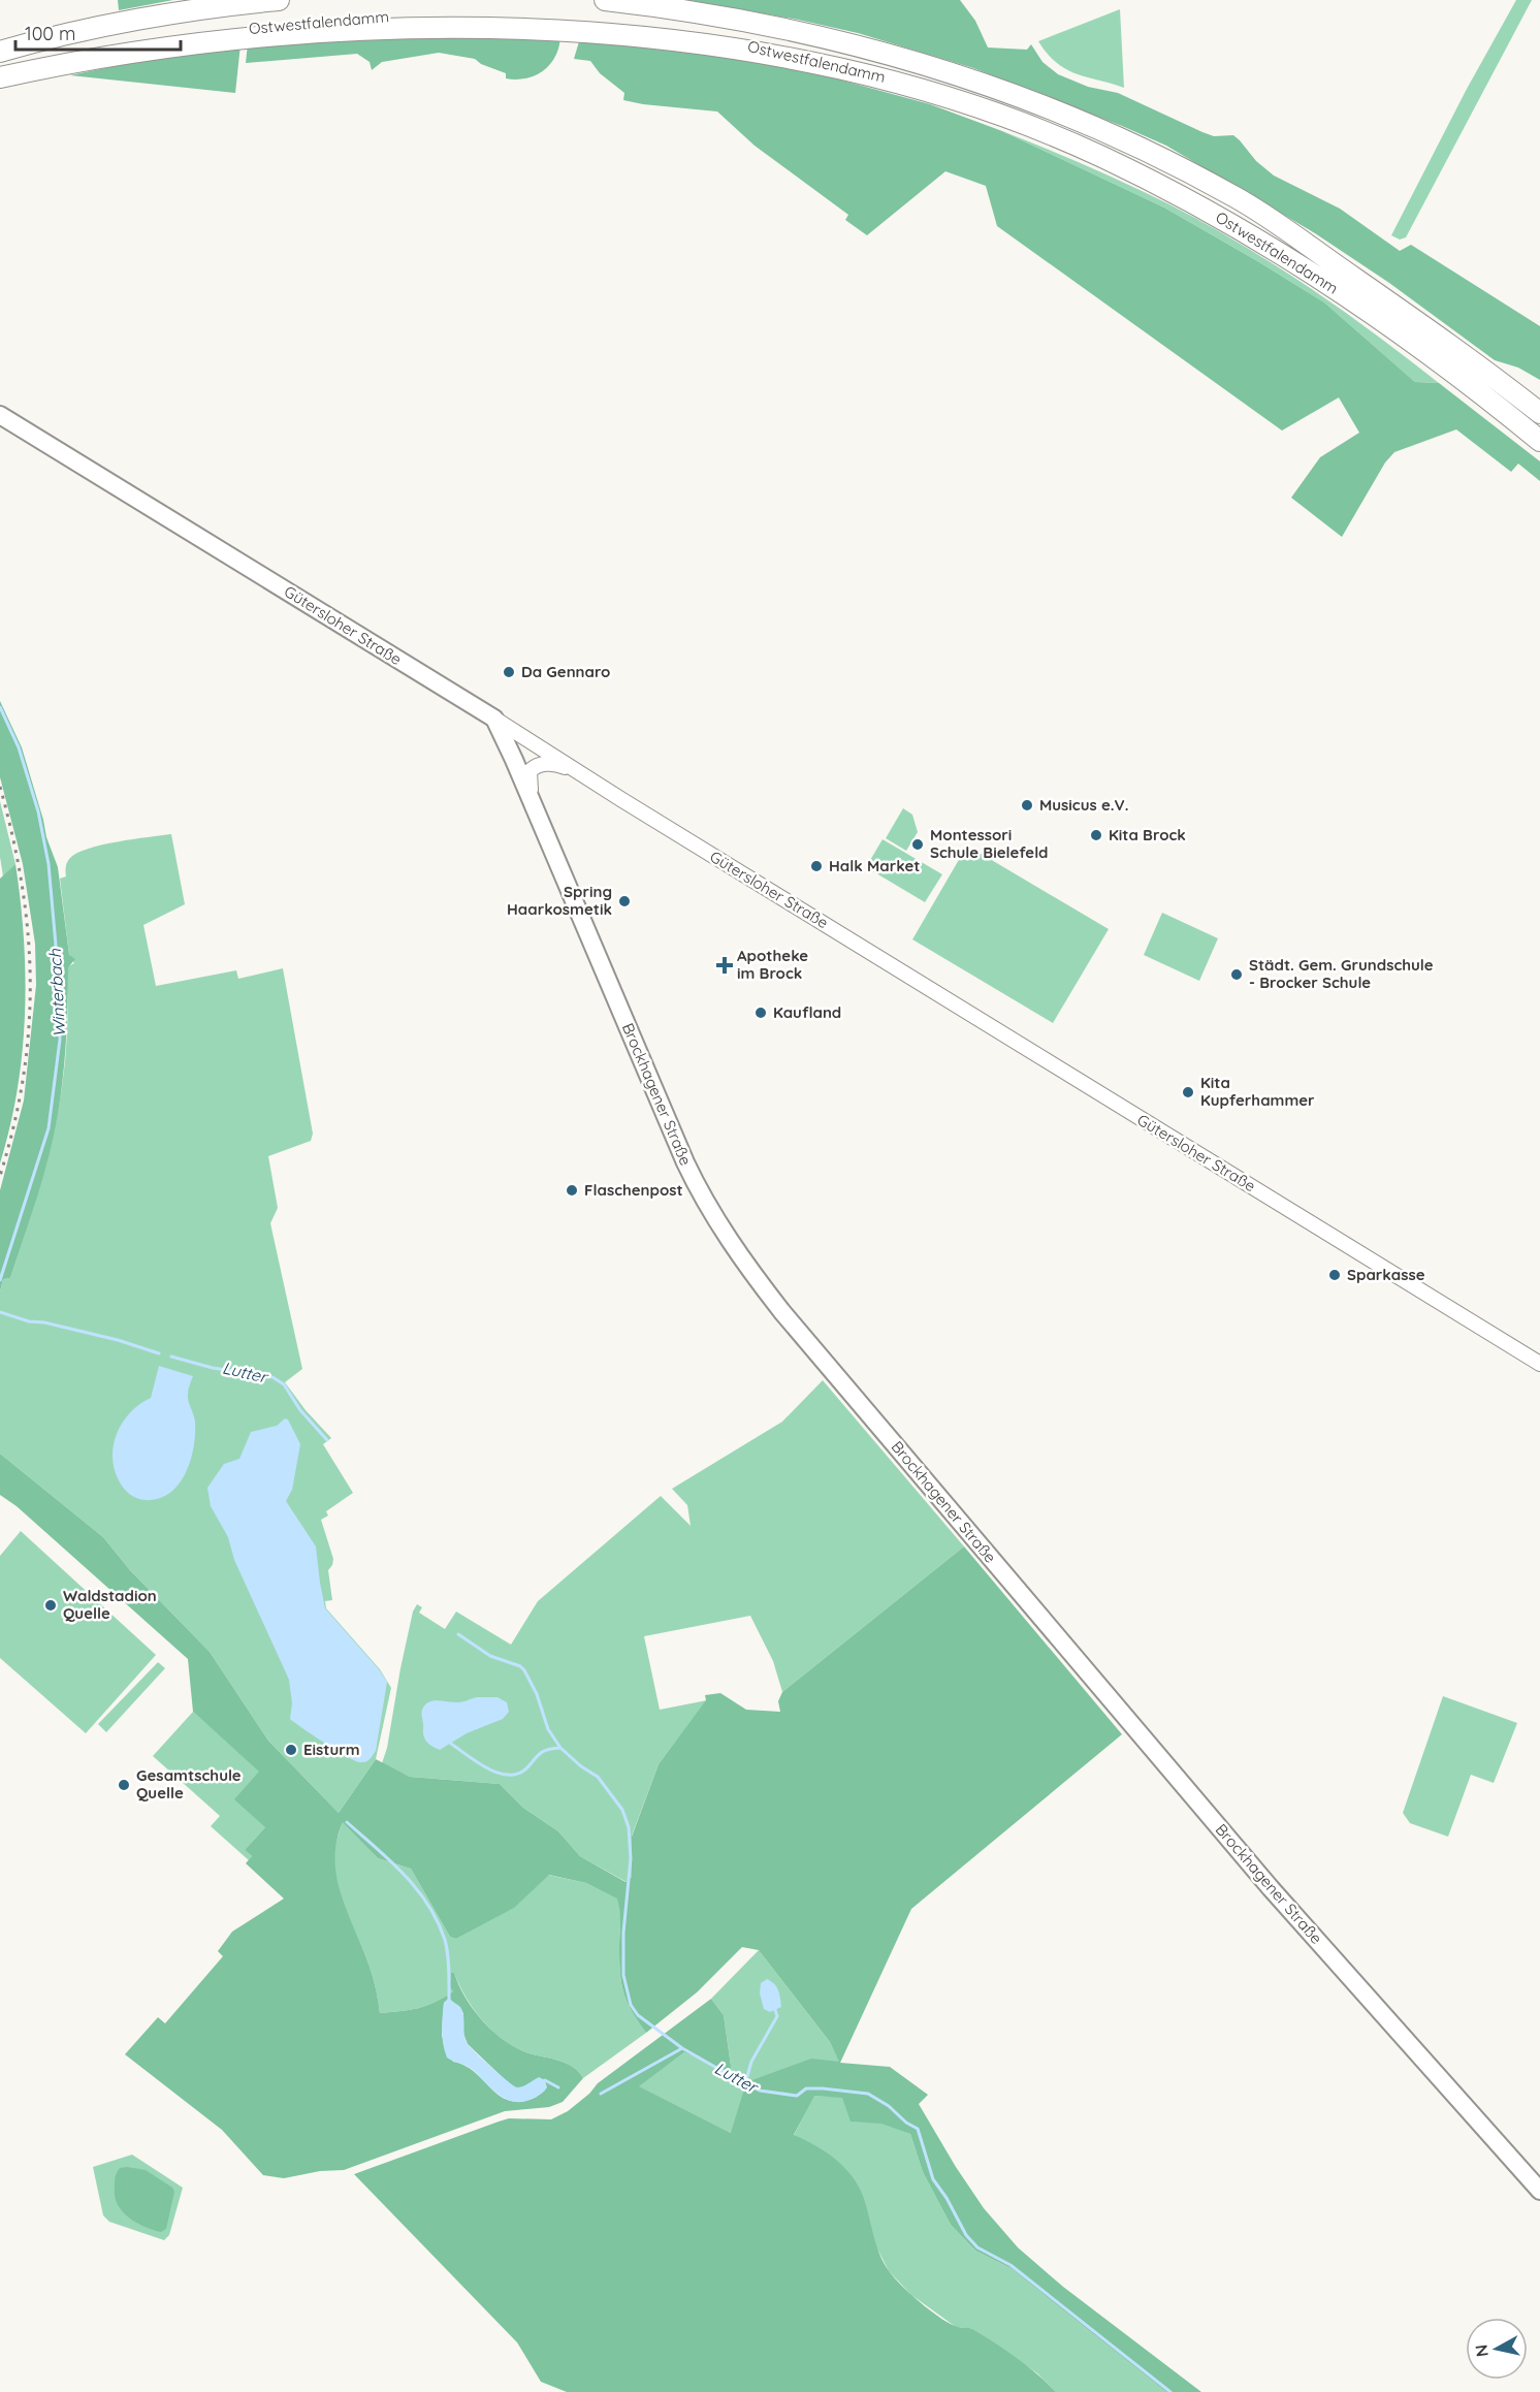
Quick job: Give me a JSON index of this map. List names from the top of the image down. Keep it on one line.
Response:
{"streets":{"highway":["Ostwestfalendamm"],"main road":["Gütersloher Straße","Brockhagener Straße"]},"crossings":[["Gütersloher Straße","Brockhagener Straße"]],"water":["Winterbach","Lutter"],"places":{"other":["Da Gennaro","Musicus e.V.","Kita Brock","Montessori Schule Bielefeld","Halk Market","Spring Haarkosmetik","Städt. Gem. Grundschule - Brocker Schule","Kaufland","Kita Kupferhammer","Flaschenpost","Sparkasse","Waldstadion Quelle","Eisturm","Gesamtschule Quelle"],"health":["Apotheke im Brock"]},"scale_bar":"100 m","north":"left"}
